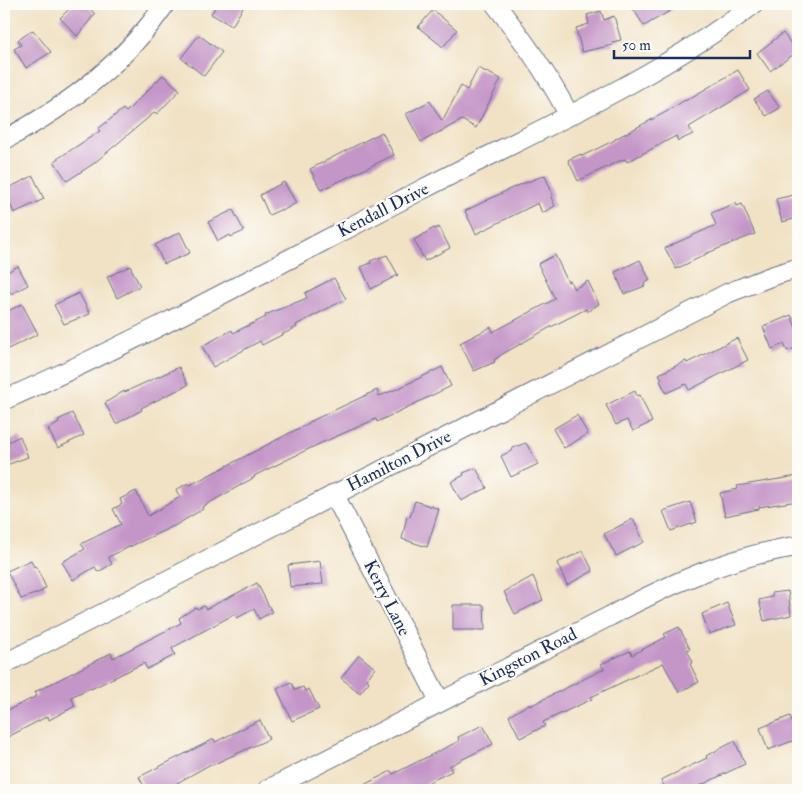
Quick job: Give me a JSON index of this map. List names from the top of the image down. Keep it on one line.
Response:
{"streets":{"street":["Kendall Drive","Hamilton Drive","Kerry Lane","Kingston Road"]},"crossings":[["Hamilton Drive","Kerry Lane"],["Kerry Lane","Kingston Road"]],"scale_bar":"50 m"}
